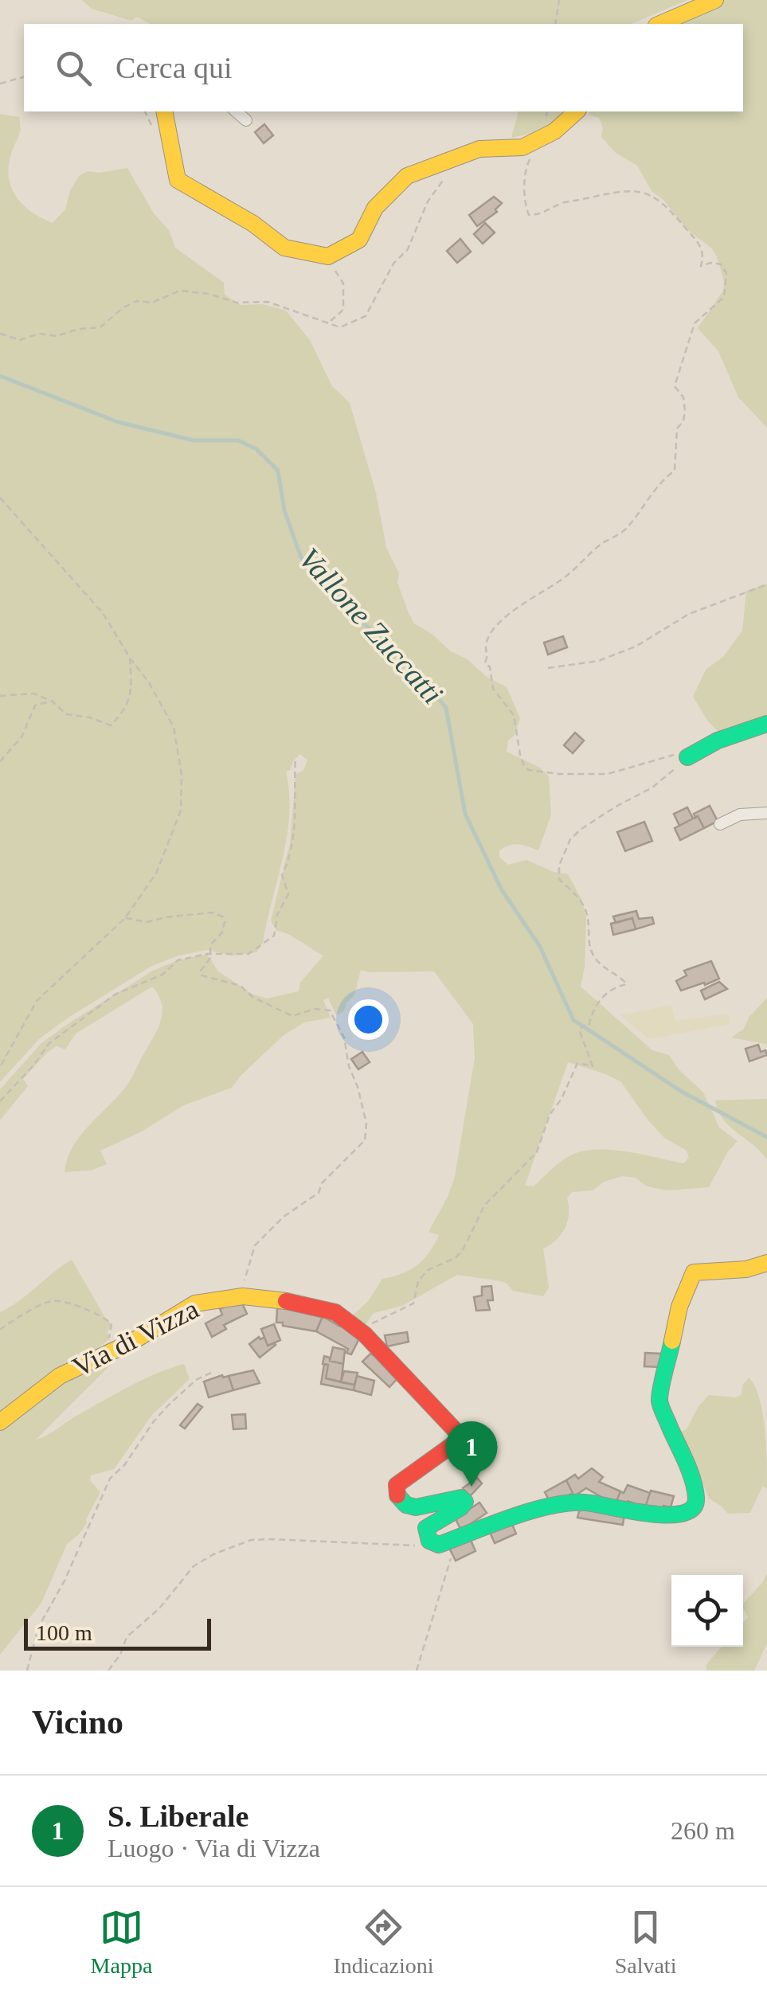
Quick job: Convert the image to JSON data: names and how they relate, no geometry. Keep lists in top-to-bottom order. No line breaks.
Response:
{"streets":{"street":["Via di Vizza"]},"water":["Vallone Zuccatti"],"scale_bar":"100 m","page":{"search":"Cerca qui","pins":"1","scale":"100 m","heading":"Vicino","list":[{"mark":"1","name":"S. Liberale","note":"Luogo · Via di Vizza","value":"260 m"}],"nav":["Mappa","Indicazioni","Salvati"]}}
